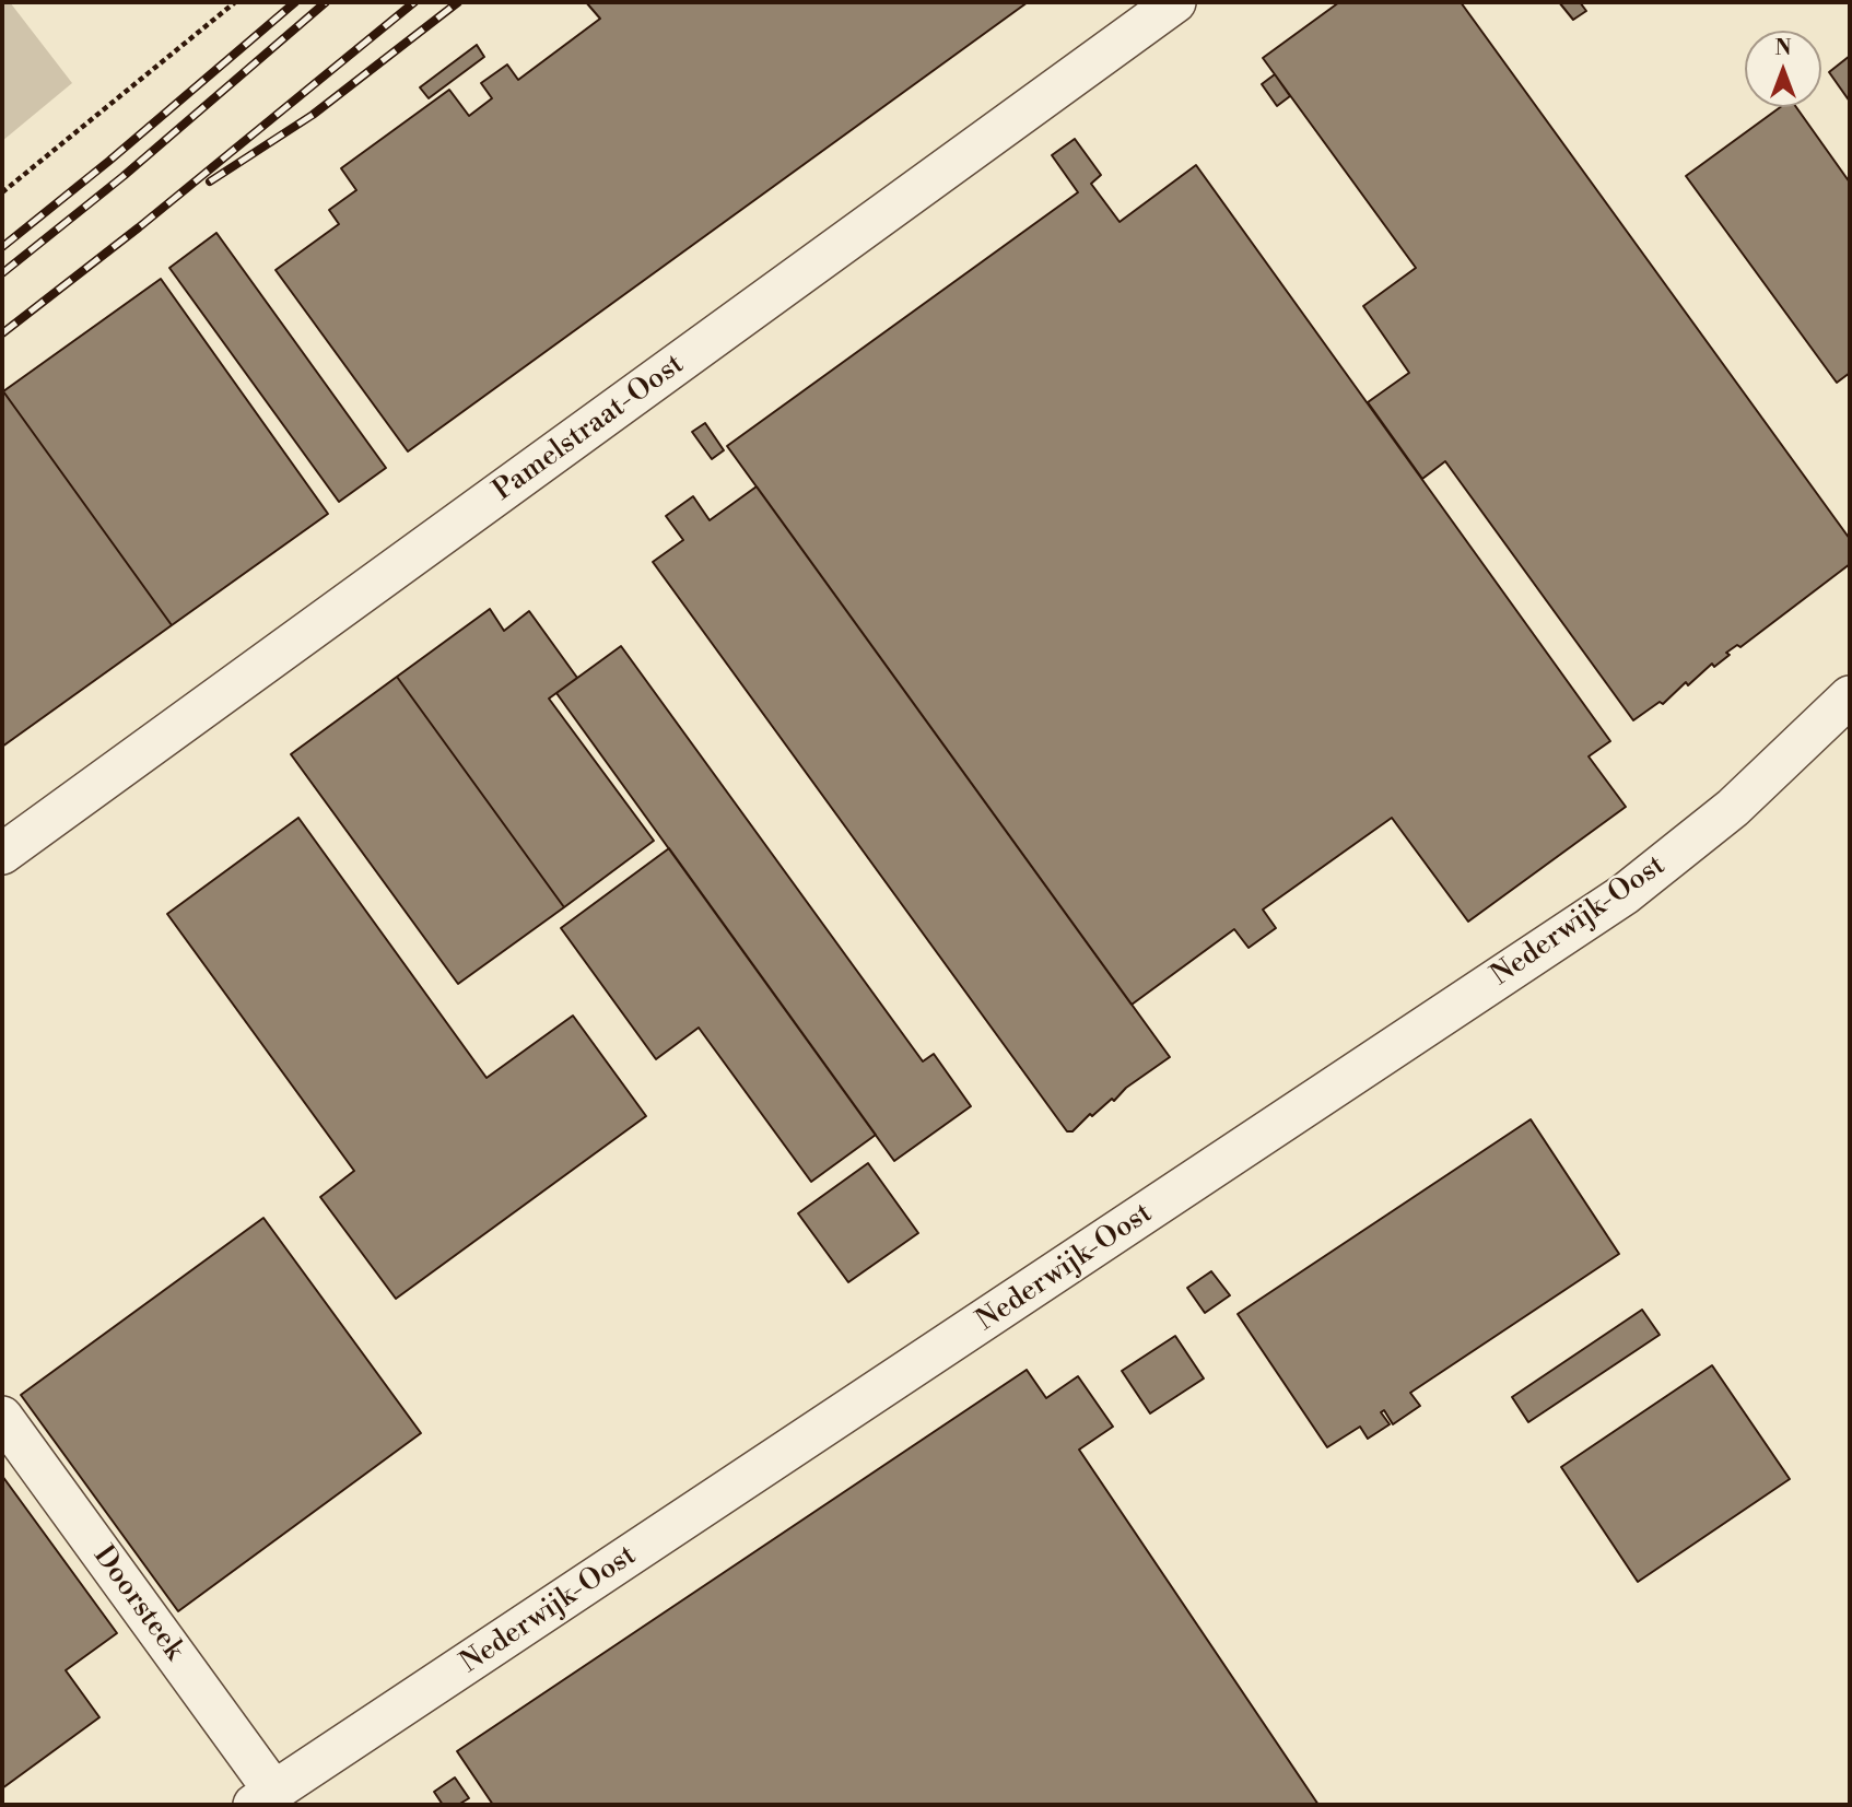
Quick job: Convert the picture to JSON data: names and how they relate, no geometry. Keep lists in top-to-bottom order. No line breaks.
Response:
{"streets":{"street":["Pamelstraat-Oost","Nederwijk-Oost","Doorsteek"]},"crossings":[["Nederwijk-Oost","Doorsteek"]],"north":"top"}
